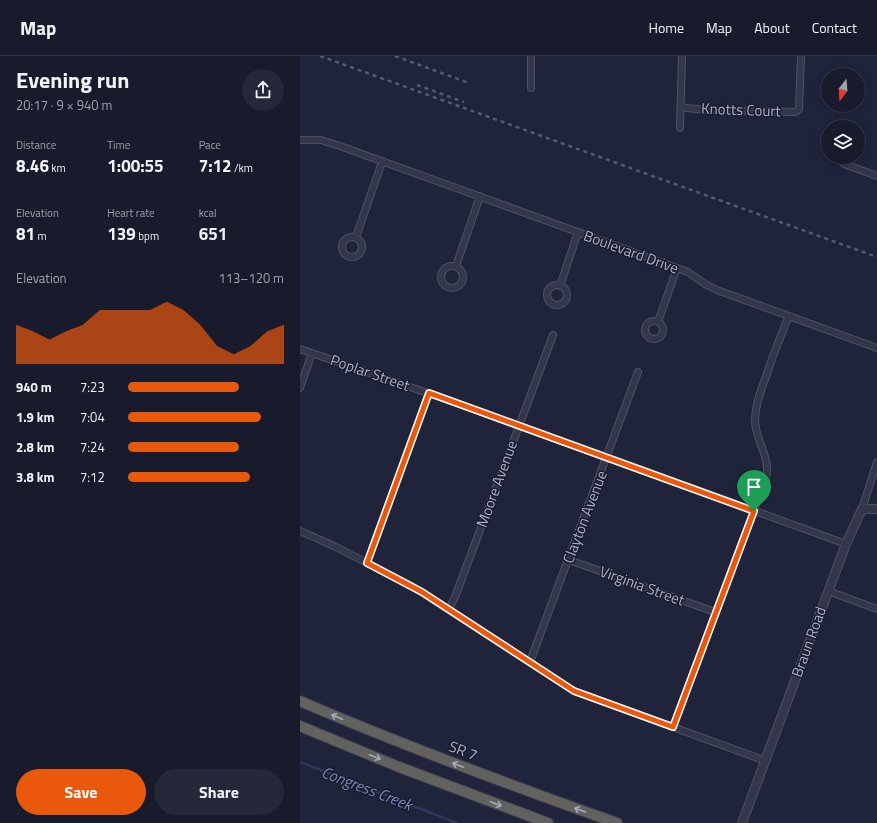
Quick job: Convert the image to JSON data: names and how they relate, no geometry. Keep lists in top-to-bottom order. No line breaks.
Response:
{"streets":{"highway":["SR 7"],"street":["Knotts Court","Boulevard Drive","Poplar Street","Moore Avenue","Clayton Avenue","Virginia Street","Braun Road"]},"crossings":[["Poplar Street","Moore Avenue"],["Poplar Street","Clayton Avenue"],["Poplar Street","Braun Road"],["Clayton Avenue","Virginia Street"]],"water":["Congress Creek"],"north":"bottom","page":{"header":"Map","nav":["Home","Map","About","Contact"],"heading":["Evening run","20:17 · 9 × 940 m"],"stats":[["Distance","8.46 km"],["Time","1:00:55"],["Pace","7:12 /km"],["Elevation","81 m"],["Heart rate","139 bpm"],["kcal","651"]],"chart":["Elevation","113–120 m"],"list":[{"name":"940 m","note":"7:23"},{"name":"1.9 km","note":"7:04"},{"name":"2.8 km","note":"7:24"},{"name":"3.8 km","note":"7:12"}],"buttons":["Save","Share"]}}
